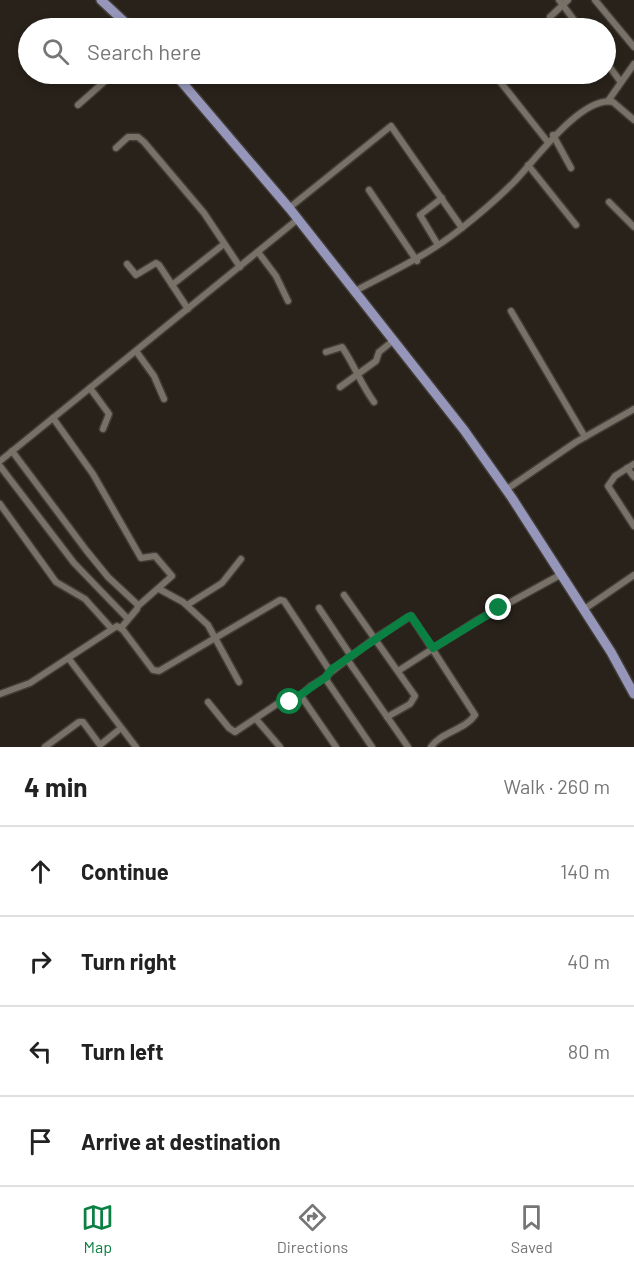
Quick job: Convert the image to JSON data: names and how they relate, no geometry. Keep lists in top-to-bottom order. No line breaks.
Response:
{"page":{"search":"Search here","heading":["4 min","Walk · 260 m"],"list":[["Continue","140 m"],["Turn right","40 m"],["Turn left","80 m"],"Arrive at destination"],"nav":["Map","Directions","Saved"]}}
